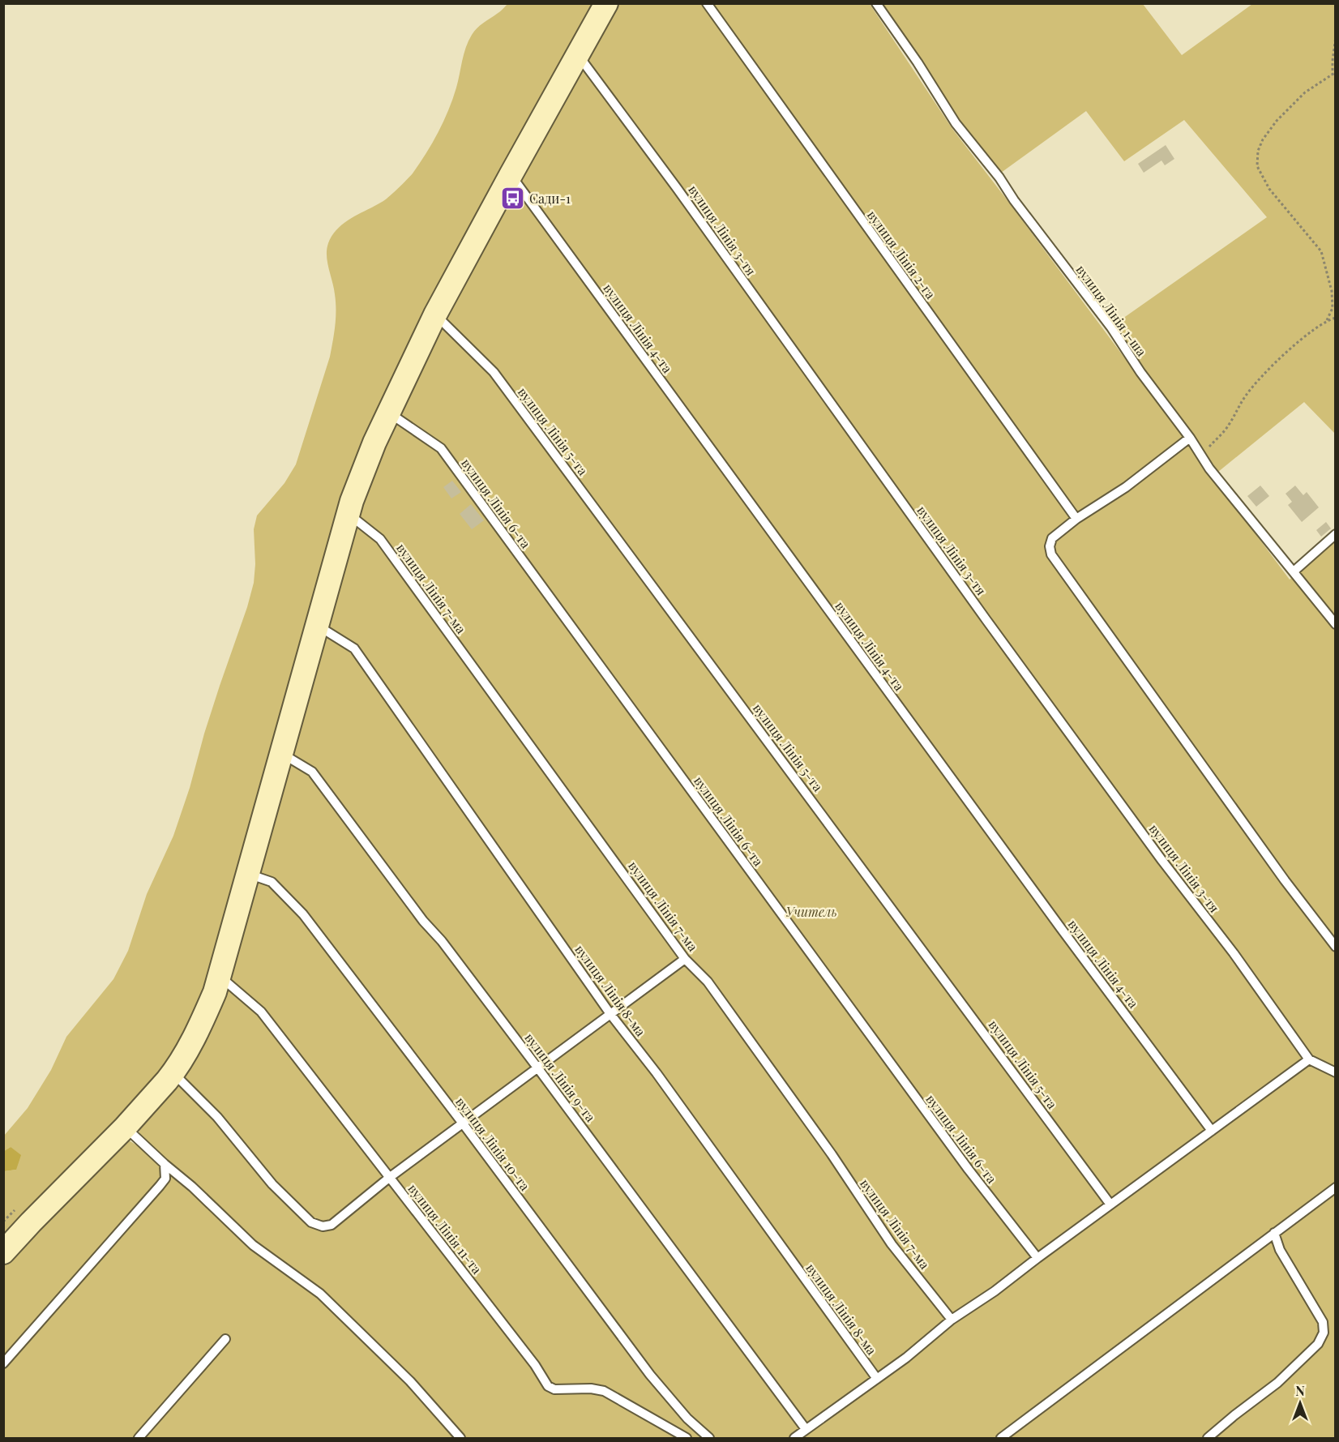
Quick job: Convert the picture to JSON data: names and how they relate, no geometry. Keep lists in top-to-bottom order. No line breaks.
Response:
{"streets":{"lane":["вулиця Лінія 3-тя","вулиця Лінія 2-га","вулиця Лінія 1-ша","вулиця Лінія 4-та","вулиця Лінія 5-та","вулиця Лінія 6-та","вулиця Лінія 7-ма","вулиця Лінія 8-ма","вулиця Лінія 9-та","вулиця Лінія 10-та","вулиця Лінія 11-та"]},"parks":["Учитель"],"places":{"bus stop":["Сади-1"]},"north":"top"}
